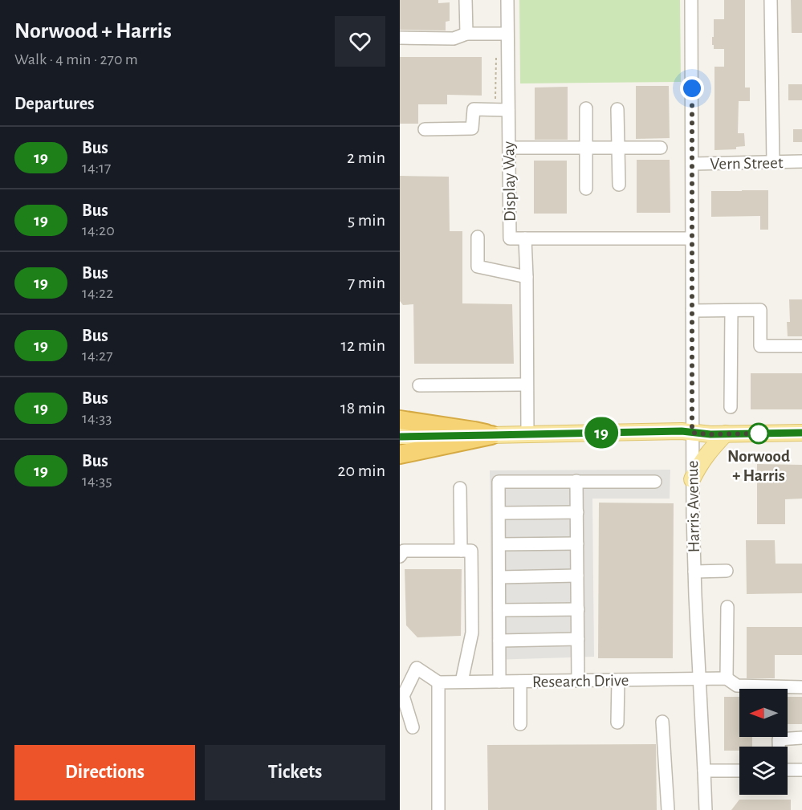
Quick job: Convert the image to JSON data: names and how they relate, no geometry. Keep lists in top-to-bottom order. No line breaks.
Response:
{"streets":{"street":["Vern Street","Display Way","Harris Avenue","Research Drive"]},"crossings":[["Vern Street","Harris Avenue"],["Display Way","Harris Avenue"],["Harris Avenue","Research Drive"]],"places":["Norwood + Harris"],"lines":["bus line 19"],"north":"left","page":{"heading":[["Norwood + Harris","Walk · 4 min · 270 m"],"Departures"],"on_map":"19","list":[{"mark":"19","name":"Bus","note":"14:17","value":"2 min"},{"mark":"19","name":"Bus","note":"14:20","value":"5 min"},{"mark":"19","name":"Bus","note":"14:22","value":"7 min"},{"mark":"19","name":"Bus","note":"14:27","value":"12 min"},{"mark":"19","name":"Bus","note":"14:33","value":"18 min"},{"mark":"19","name":"Bus","note":"14:35","value":"20 min"}],"buttons":["Directions","Tickets"]}}
